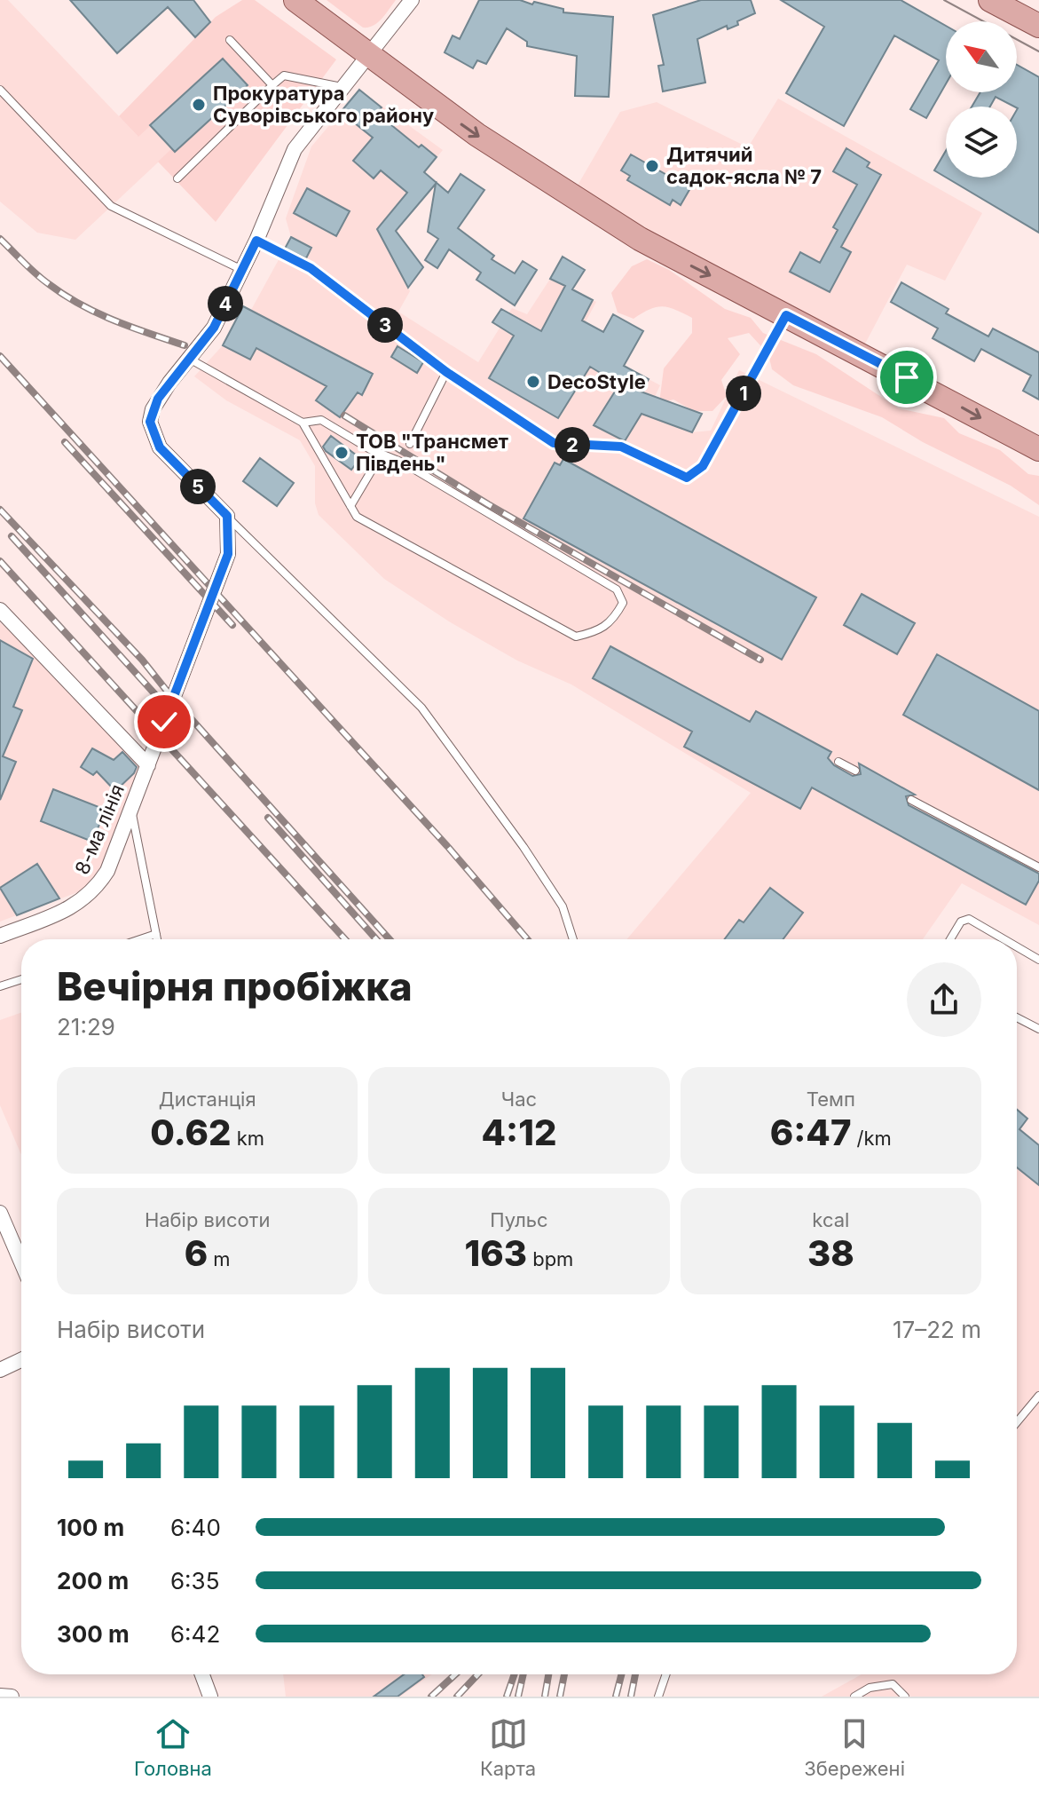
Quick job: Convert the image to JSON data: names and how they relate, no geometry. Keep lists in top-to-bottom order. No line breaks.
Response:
{"streets":{"street":["8-ма лінія"]},"places":["Прокуратура Суворівського району","Дитячий садок-ясла № 7","DecoStyle","ТОВ \"Трансмет Південь\""],"north":"top left","page":{"pins":["4","3","1","2","5"],"heading":["Вечірня пробіжка","21:29"],"stats":[["Дистанція","0.62 km"],["Час","4:12"],["Темп","6:47 /km"],["Набір висоти","6 m"],["Пульс","163 bpm"],["kcal","38"]],"chart":["Набір висоти","17–22 m"],"list":[{"name":"100 m","note":"6:40"},{"name":"200 m","note":"6:35"},{"name":"300 m","note":"6:42"}],"tabs":["Головна","Карта","Збережені"]}}
